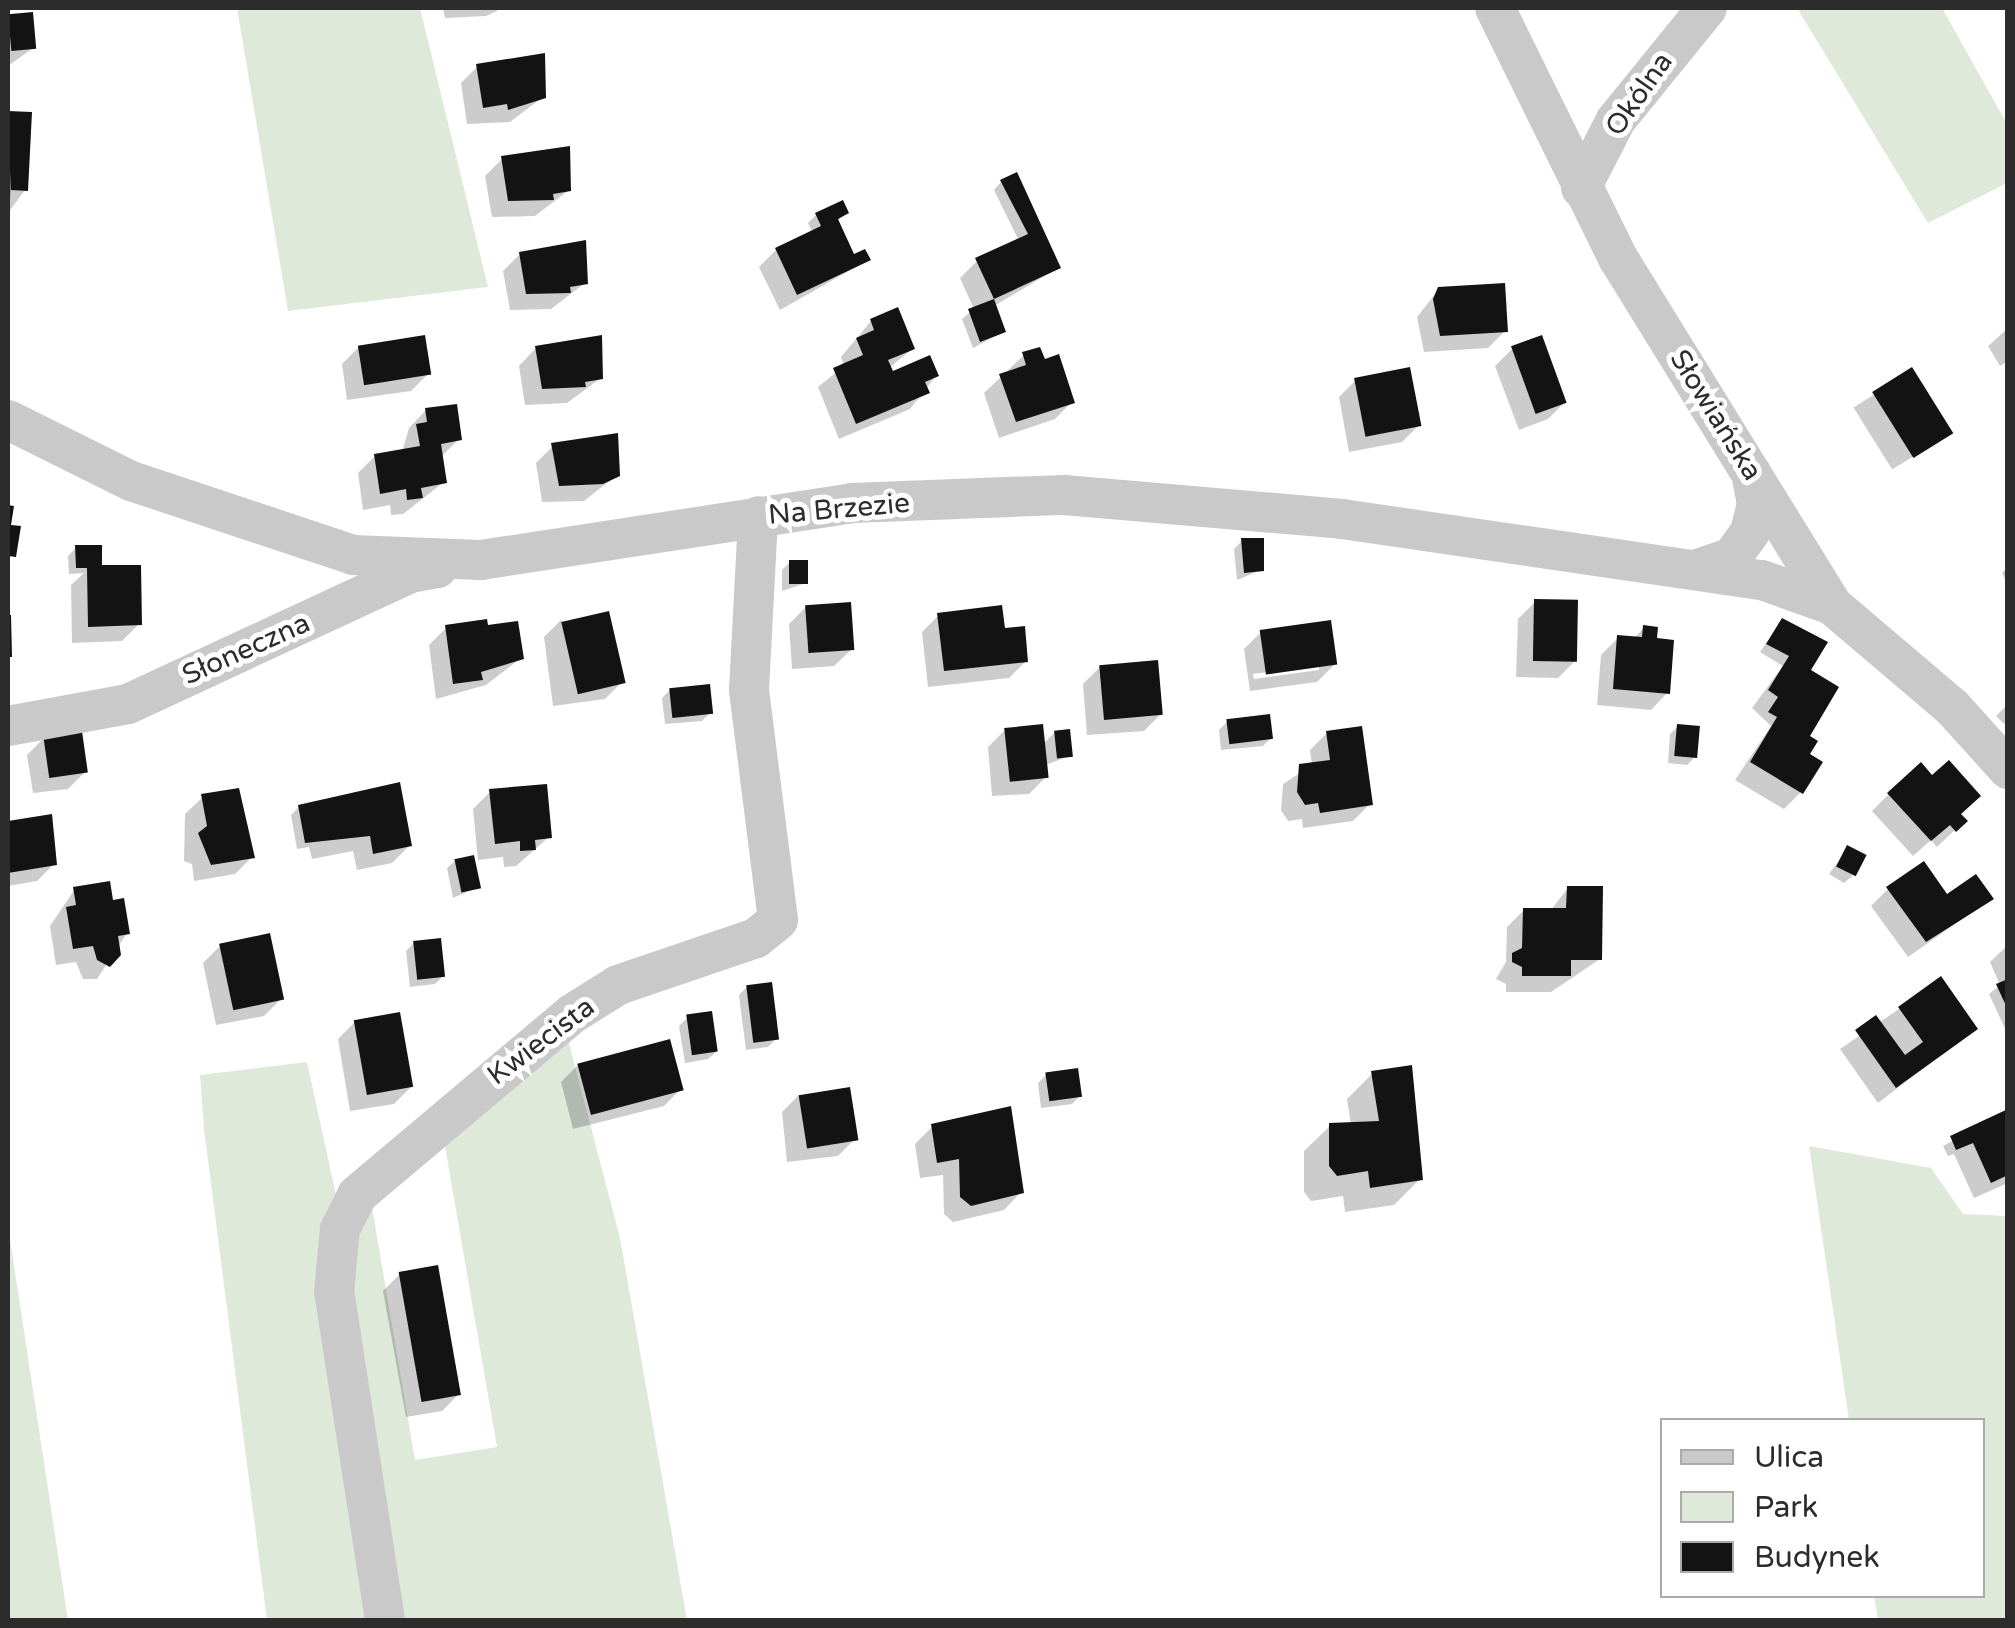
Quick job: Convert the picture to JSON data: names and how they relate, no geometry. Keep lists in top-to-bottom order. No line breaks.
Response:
{"streets":{"street":["Okólna","Słowiańska","Na Brzezie","Słoneczna","Kwiecista"]},"crossings":[["Okólna","Słowiańska"],["Słowiańska","Na Brzezie"],["Na Brzezie","Słoneczna"],["Na Brzezie","Kwiecista"]],"legend":["Ulica","Park","Budynek"]}
